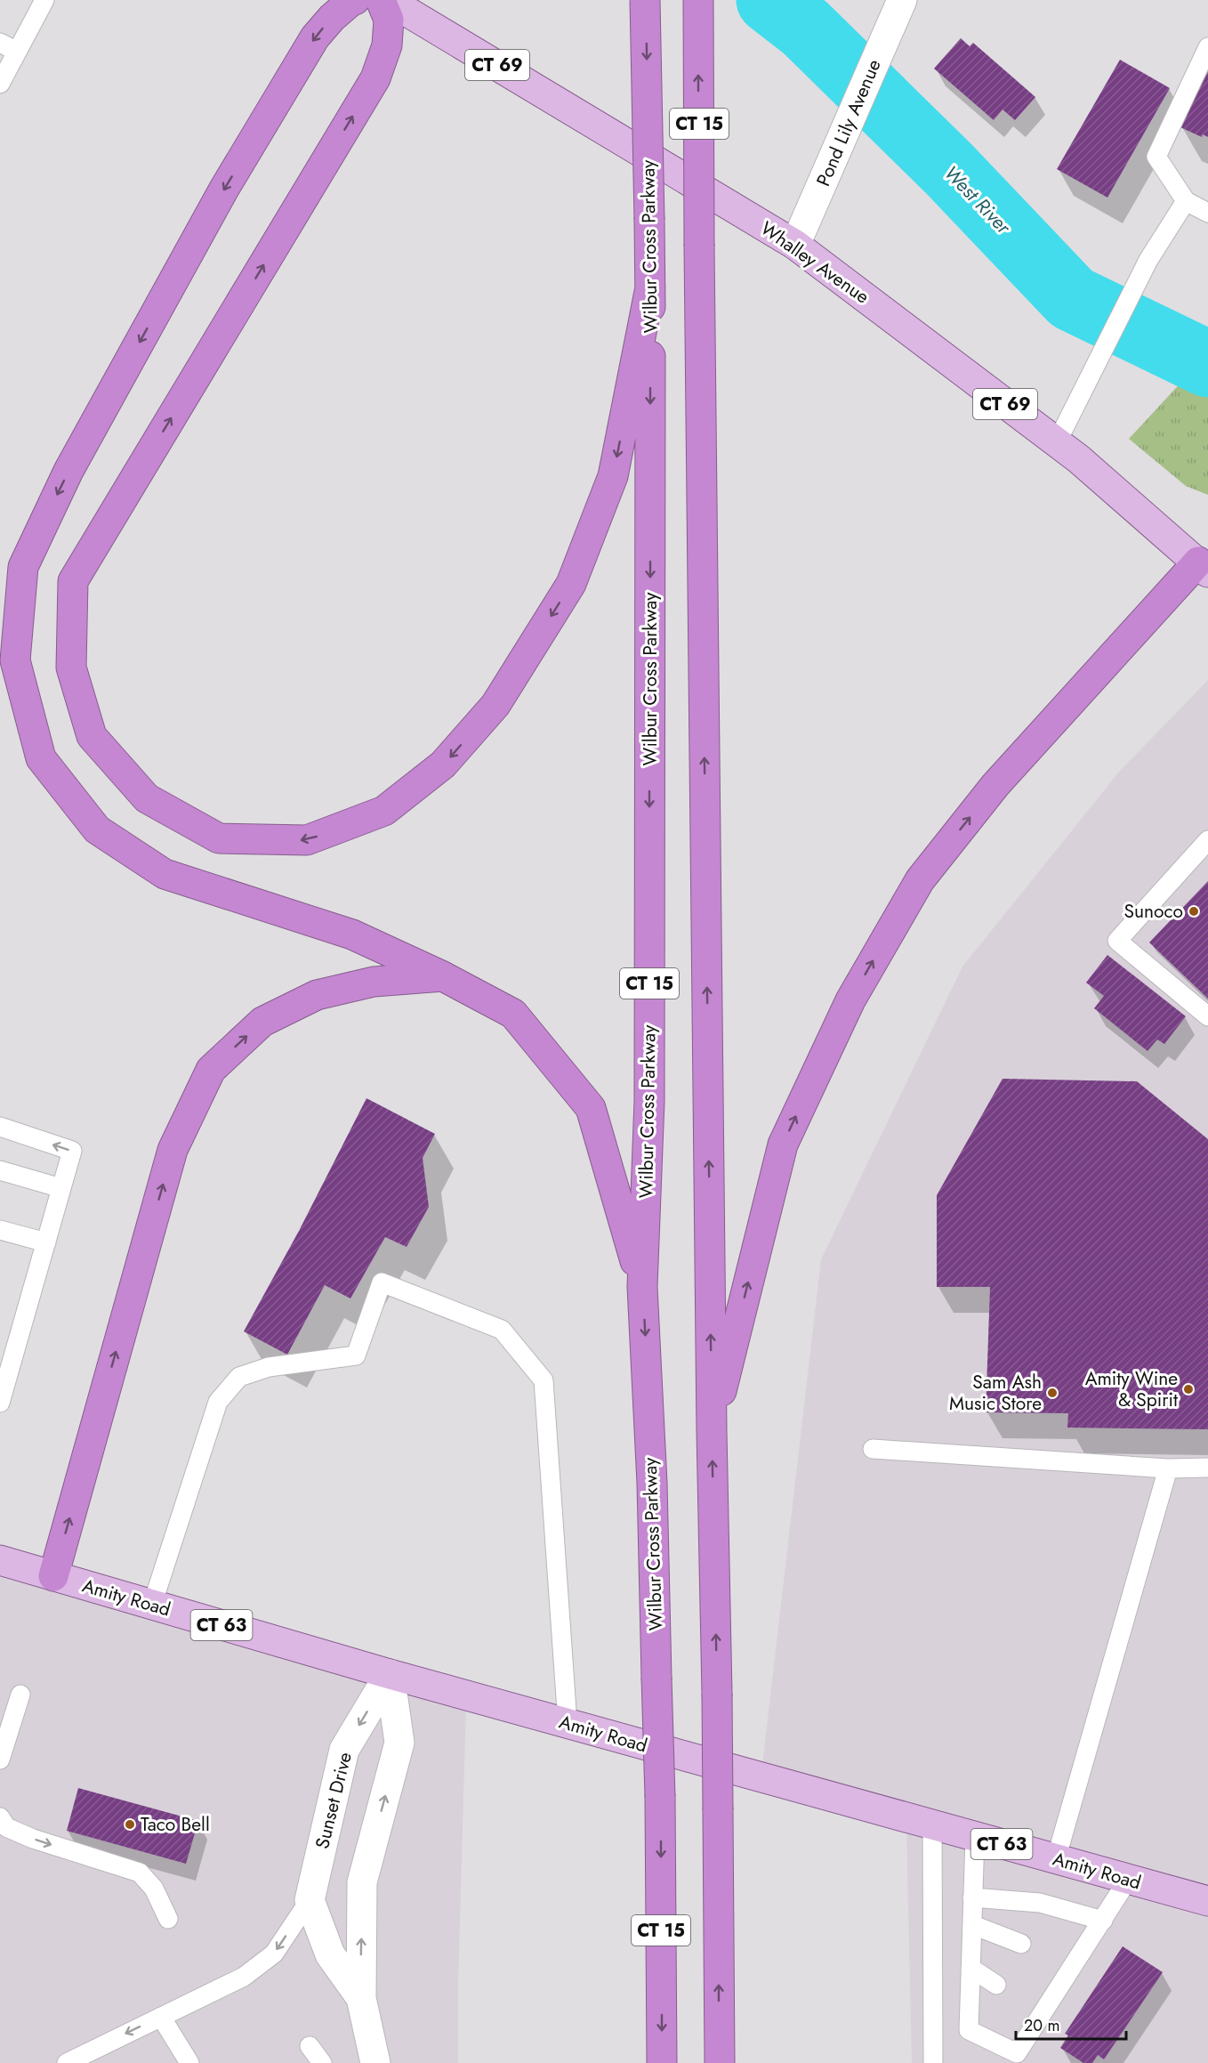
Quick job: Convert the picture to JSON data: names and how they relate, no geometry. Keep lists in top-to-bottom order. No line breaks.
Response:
{"streets":{"highway":["CT 15","Wilbur Cross Parkway"],"main road":["CT 69","Whalley Avenue","Amity Road","CT 63"],"street":["Pond Lily Avenue","Sunset Drive"]},"crossings":[["Pond Lily Avenue","Whalley Avenue"],["Amity Road","Sunset Drive"]],"water":["West River"],"places":["Sunoco","Amity Wine & Spirit","Sam Ash Music Store","Taco Bell"],"scale_bar":"20 m"}
